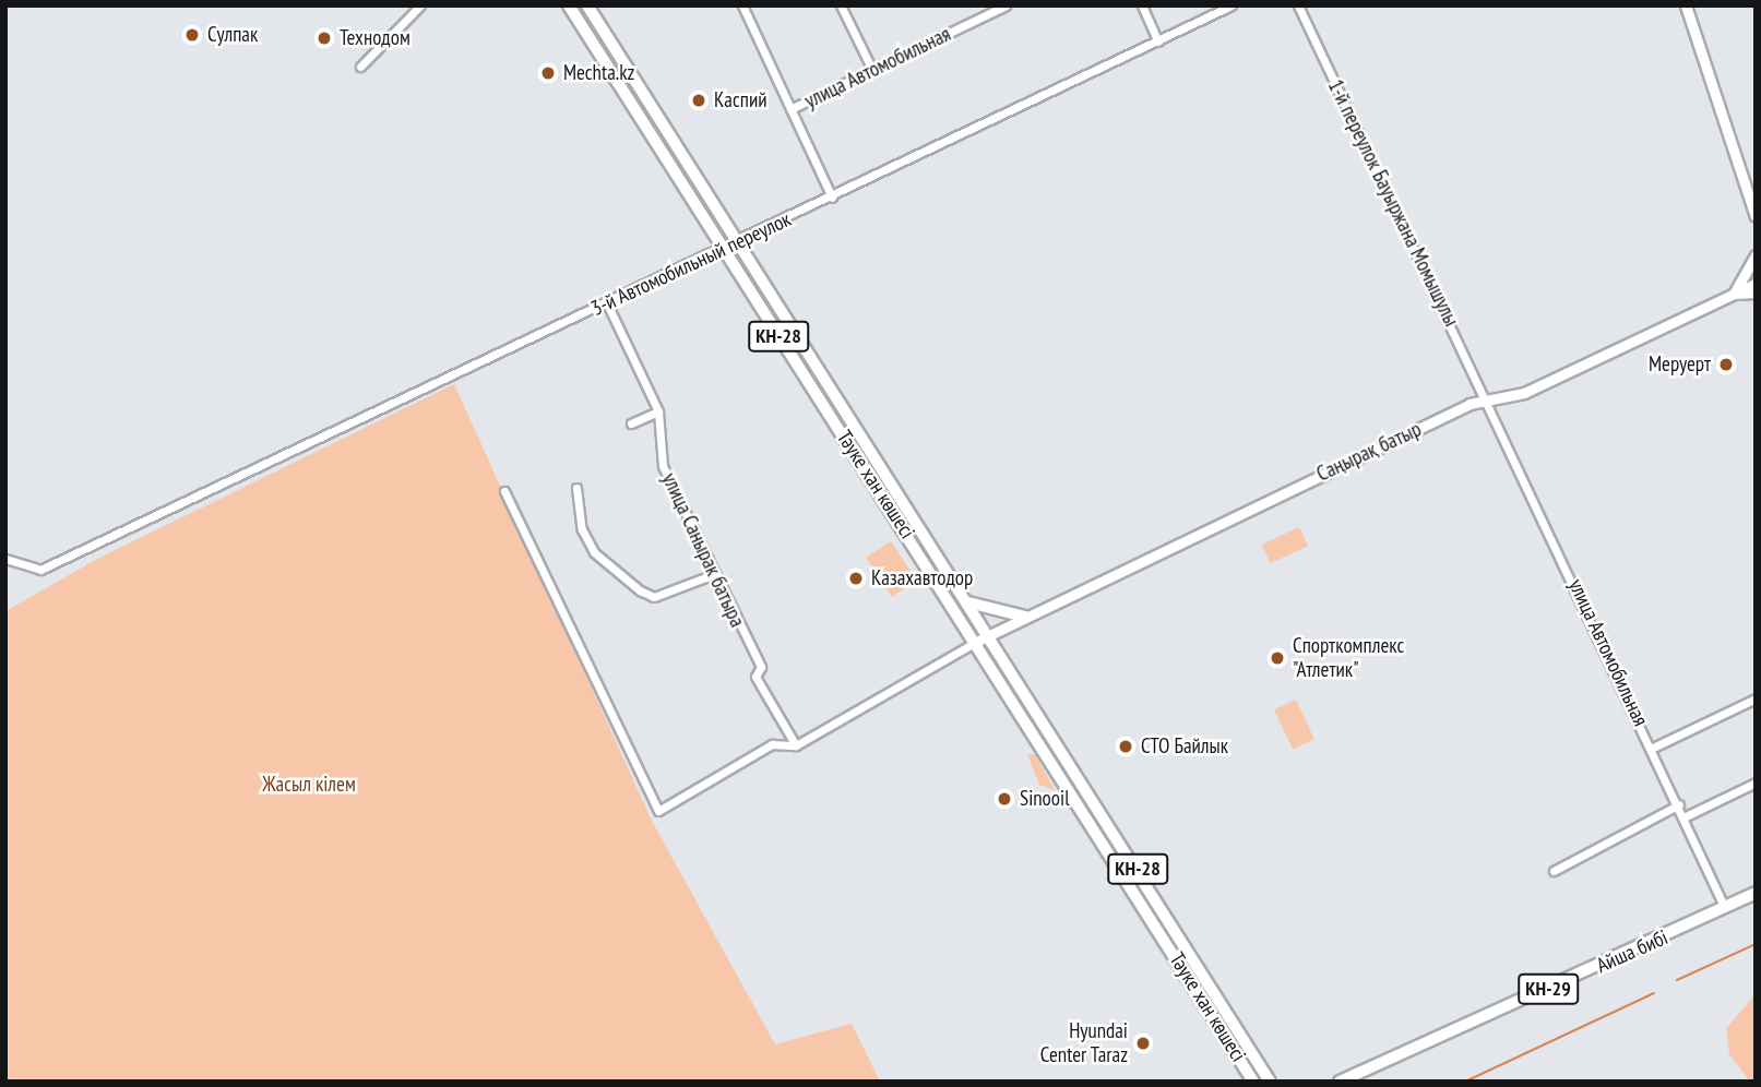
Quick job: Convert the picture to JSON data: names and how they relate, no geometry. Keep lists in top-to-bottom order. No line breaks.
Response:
{"streets":{"main road":["КН-28","Тәуке хан көшесі","Айша бибі","КН-29"],"street":["улица Автомобильная","1-й переулок Бауыржана Момышулы","3-й Автомобильный переулок","Саңырақ батыр","улица Санырак батыра"]},"crossings":[["улица Автомобильная","1-й переулок Бауыржана Момышулы"],["улица Автомобильная","Саңырақ батыр"],["улица Автомобильная","Айша бибі"],["1-й переулок Бауыржана Момышулы","Саңырақ батыр"],["3-й Автомобильный переулок","Тәуке хан көшесі"],["3-й Автомобильный переулок","улица Санырак батыра"],["Саңырақ батыр","Тәуке хан көшесі"]],"parks":["Жасыл кілем"],"places":["Сулпак","Технодом","Mechta.kz","Каспий","Меруерт","Казахавтодор","Спорткомплекс \"Атлетик\"","СТО Байлык","Sinooil","Hyundai Center Taraz"]}
